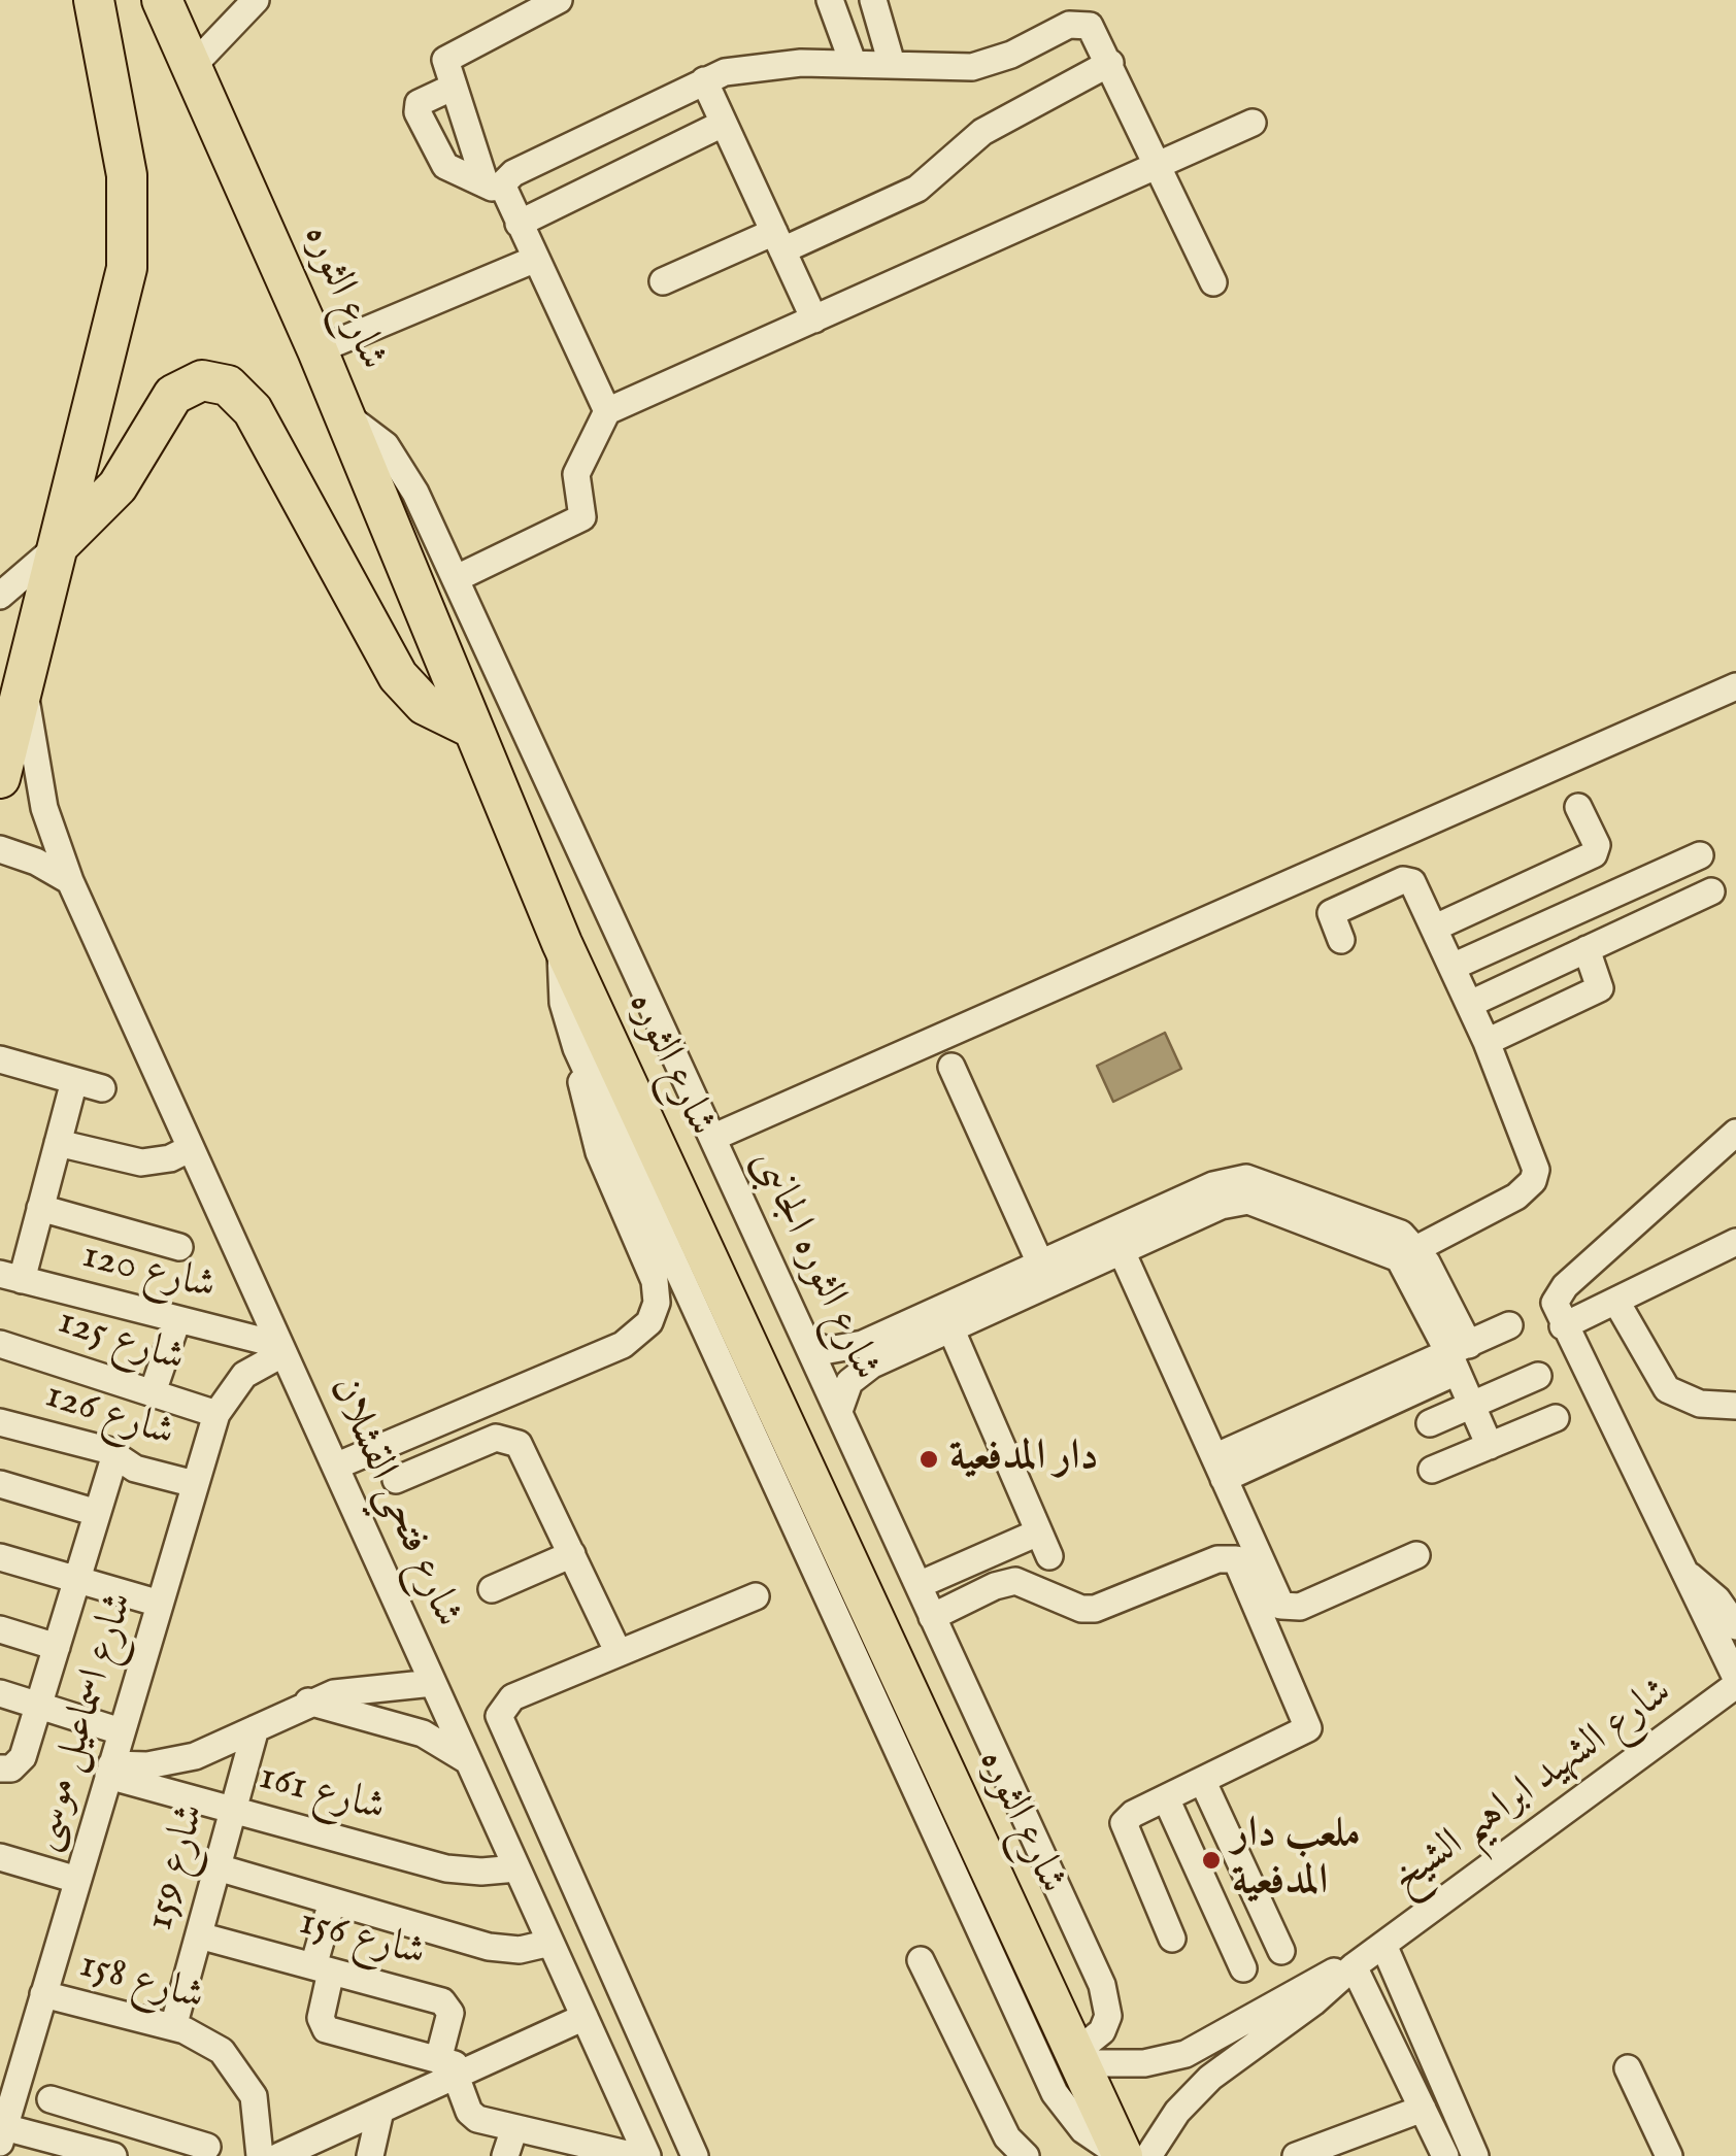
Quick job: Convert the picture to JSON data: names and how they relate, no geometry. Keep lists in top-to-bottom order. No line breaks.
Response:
{"streets":{"highway":["شارع الثوره"],"street":["شارع الثوره الجانبى","شارع 120","شارع 125","شارع 126","شارع فتحي القشلان","شارع اسماعيل موسى","شارع الشهيد ابراهيم الشيخ","شارع 161","شارع 159","شارع 156","شارع 158"]},"crossings":[["شارع الثوره","شارع الثوره الجانبى"],["شارع 120","شارع فتحي القشلان"],["شارع 120","شارع اسماعيل موسى"],["شارع 125","شارع اسماعيل موسى"],["شارع 126","شارع اسماعيل موسى"],["شارع فتحي القشلان","شارع اسماعيل موسى"],["شارع فتحي القشلان","شارع 161"],["شارع اسماعيل موسى","شارع 161"],["شارع اسماعيل موسى","شارع 158"],["شارع 161","شارع 159"],["شارع 159","شارع 156"],["شارع 159","شارع 158"]],"places":["دار المدفعية","ملعب دار المدفعية"]}
